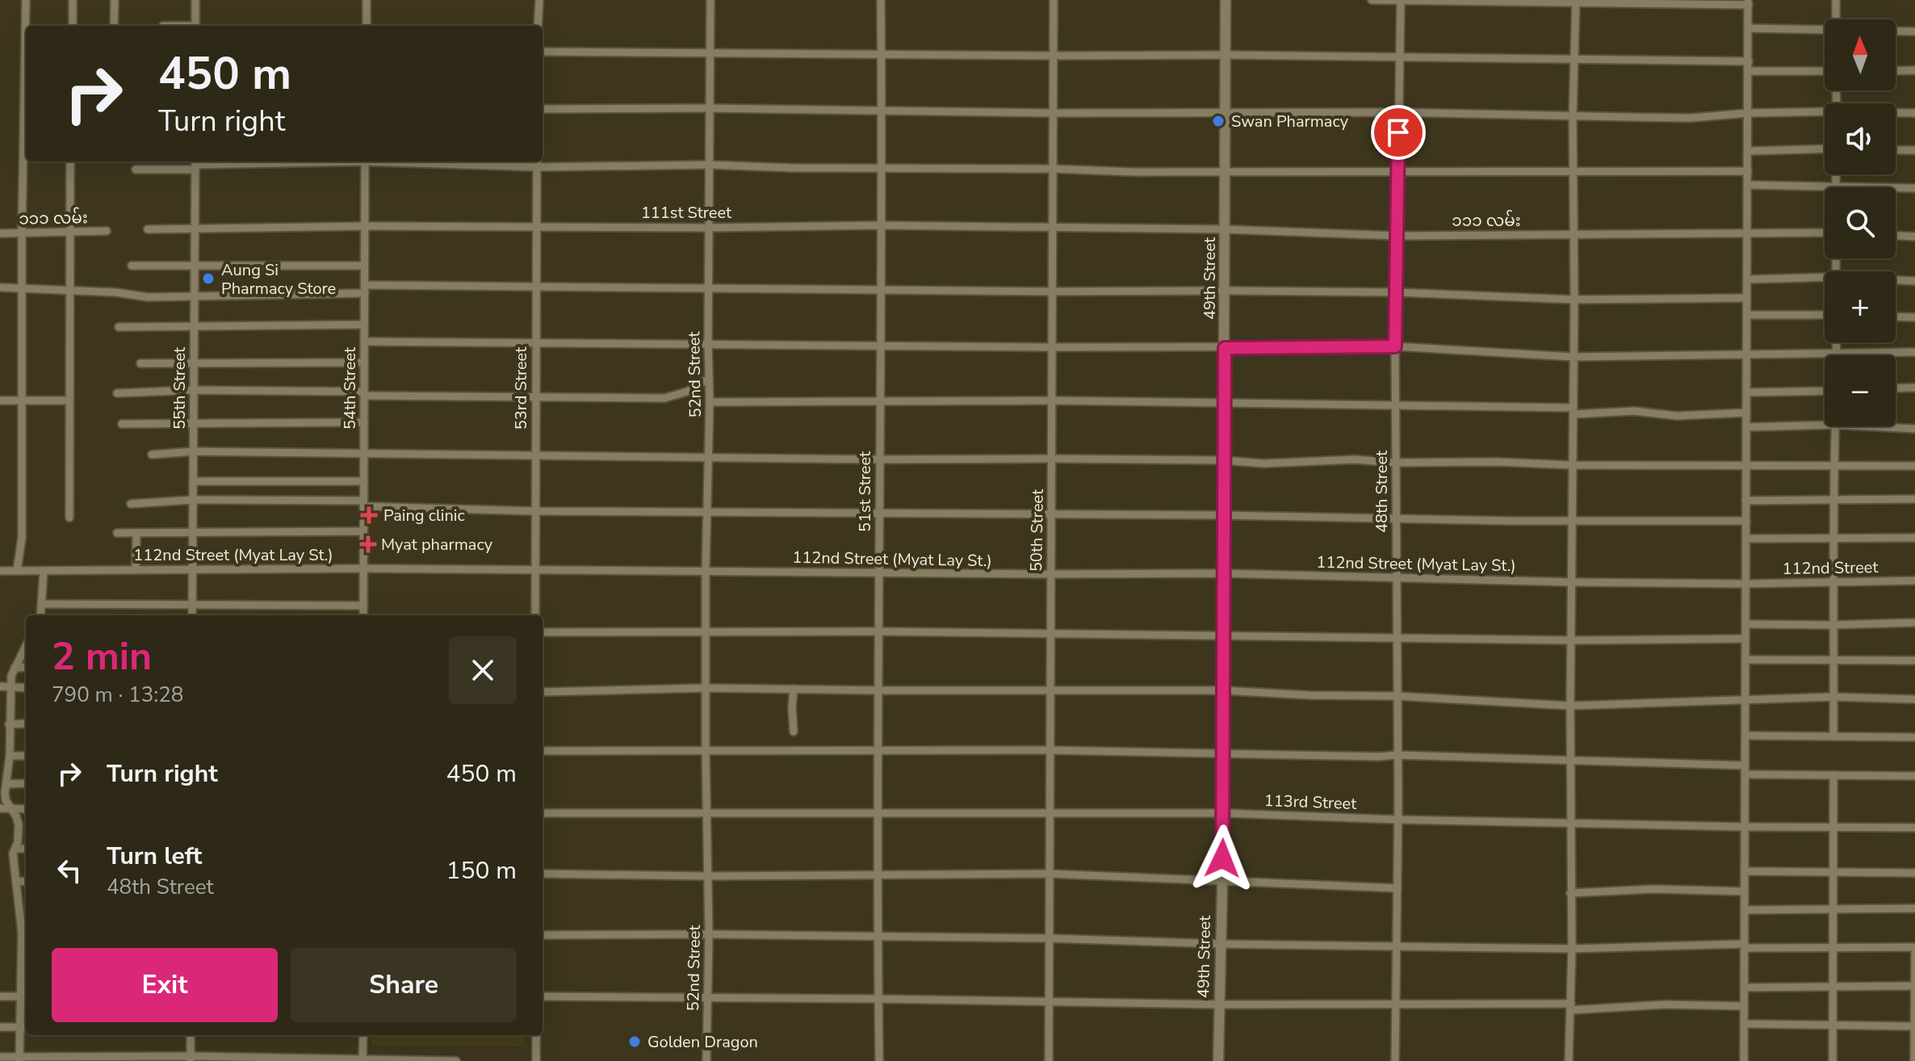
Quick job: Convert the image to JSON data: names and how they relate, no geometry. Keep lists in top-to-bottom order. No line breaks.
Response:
{"streets":{"main road":["49th Street"],"street":["111st Street","၁၁၁ လမ်း","52nd Street","55th Street","54th Street","53rd Street","51st Street","48th Street","50th Street","112nd Street (Myat Lay St.)","112nd Street","113rd Street"]},"crossings":[["111st Street","၁၁၁ လမ်း"],["111st Street","49th Street"],["111st Street","52nd Street"],["111st Street","55th Street"],["111st Street","54th Street"],["111st Street","53rd Street"],["111st Street","51st Street"],["111st Street","50th Street"],["၁၁၁ လမ်း","49th Street"],["၁၁၁ လမ်း","48th Street"],["49th Street","112nd Street (Myat Lay St.)"],["49th Street","113rd Street"],["52nd Street","112nd Street (Myat Lay St.)"],["52nd Street","113rd Street"],["55th Street","112nd Street (Myat Lay St.)"],["54th Street","112nd Street (Myat Lay St.)"],["53rd Street","112nd Street (Myat Lay St.)"],["51st Street","112nd Street (Myat Lay St.)"],["51st Street","113rd Street"],["48th Street","112nd Street (Myat Lay St.)"],["48th Street","113rd Street"],["50th Street","112nd Street (Myat Lay St.)"],["50th Street","113rd Street"],["112nd Street (Myat Lay St.)","112nd Street"]],"places":{"other":["Swan Pharmacy","Aung Si Pharmacy Store","Golden Dragon"],"health":["Paing clinic","Myat pharmacy"]},"north":"top","page":{"map_buttons":["+","−"],"turn":["450 m","Turn right"],"heading":["2 min","790 m · 13:28"],"list":[{"name":"Turn right","value":"450 m"},{"name":"Turn left","note":"48th Street","value":"150 m"}],"buttons":["Exit","Share"]}}
